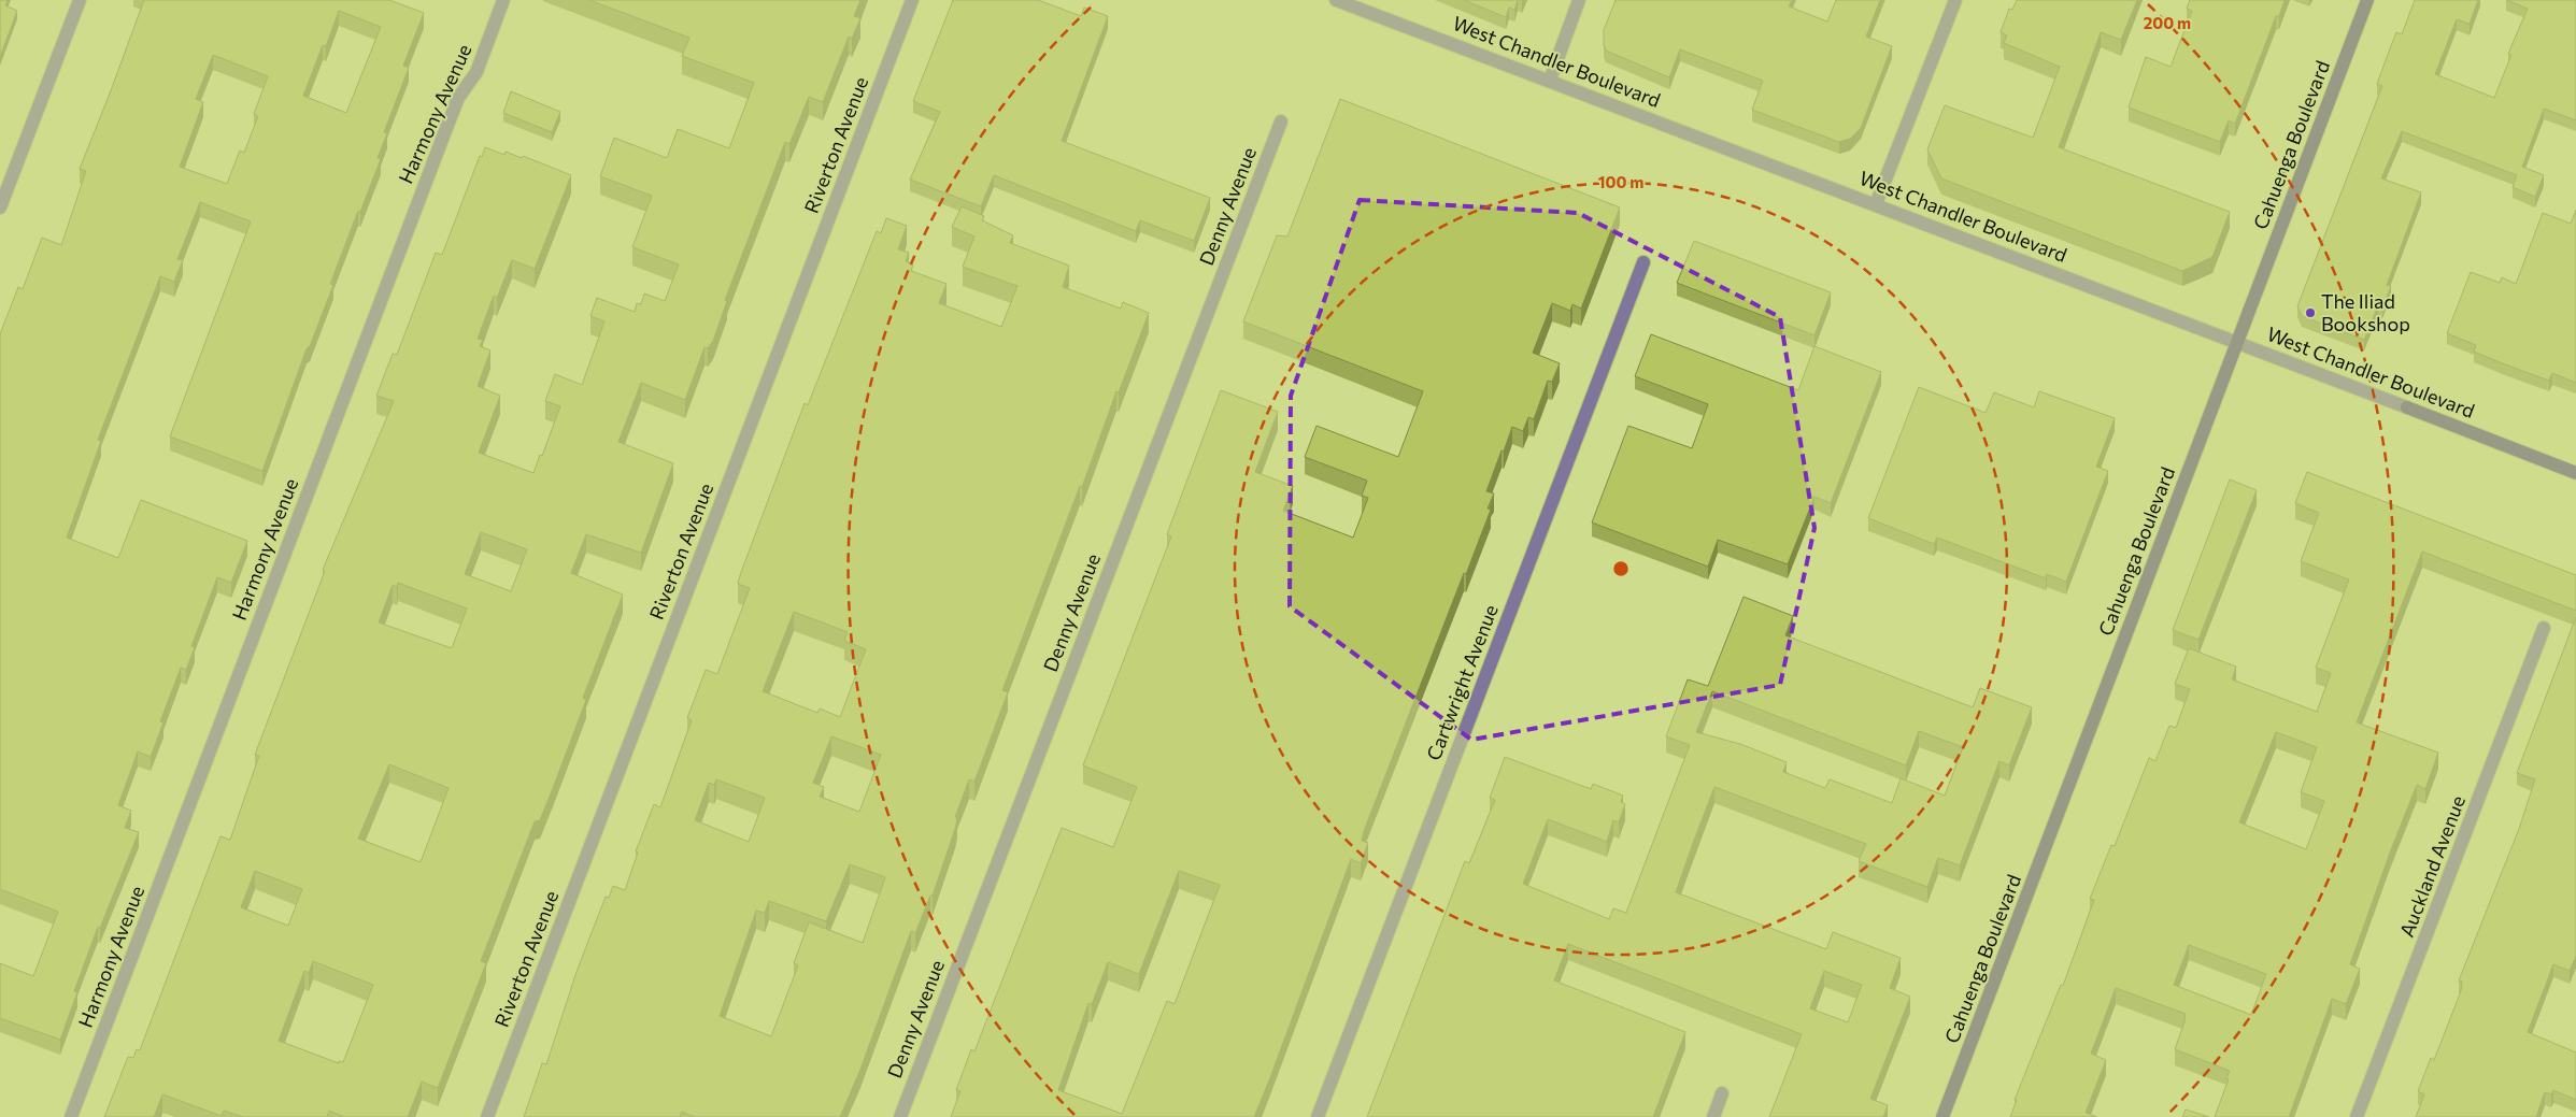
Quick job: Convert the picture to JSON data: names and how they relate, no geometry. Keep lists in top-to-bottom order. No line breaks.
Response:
{"streets":{"main road":["West Chandler Boulevard","Cahuenga Boulevard"],"street":["Harmony Avenue","Riverton Avenue","Denny Avenue","Cartwright Avenue","Auckland Avenue"]},"crossings":[["West Chandler Boulevard","Cahuenga Boulevard"]],"places":["The Iliad Bookshop"],"rings":["200 m","100 m"]}
